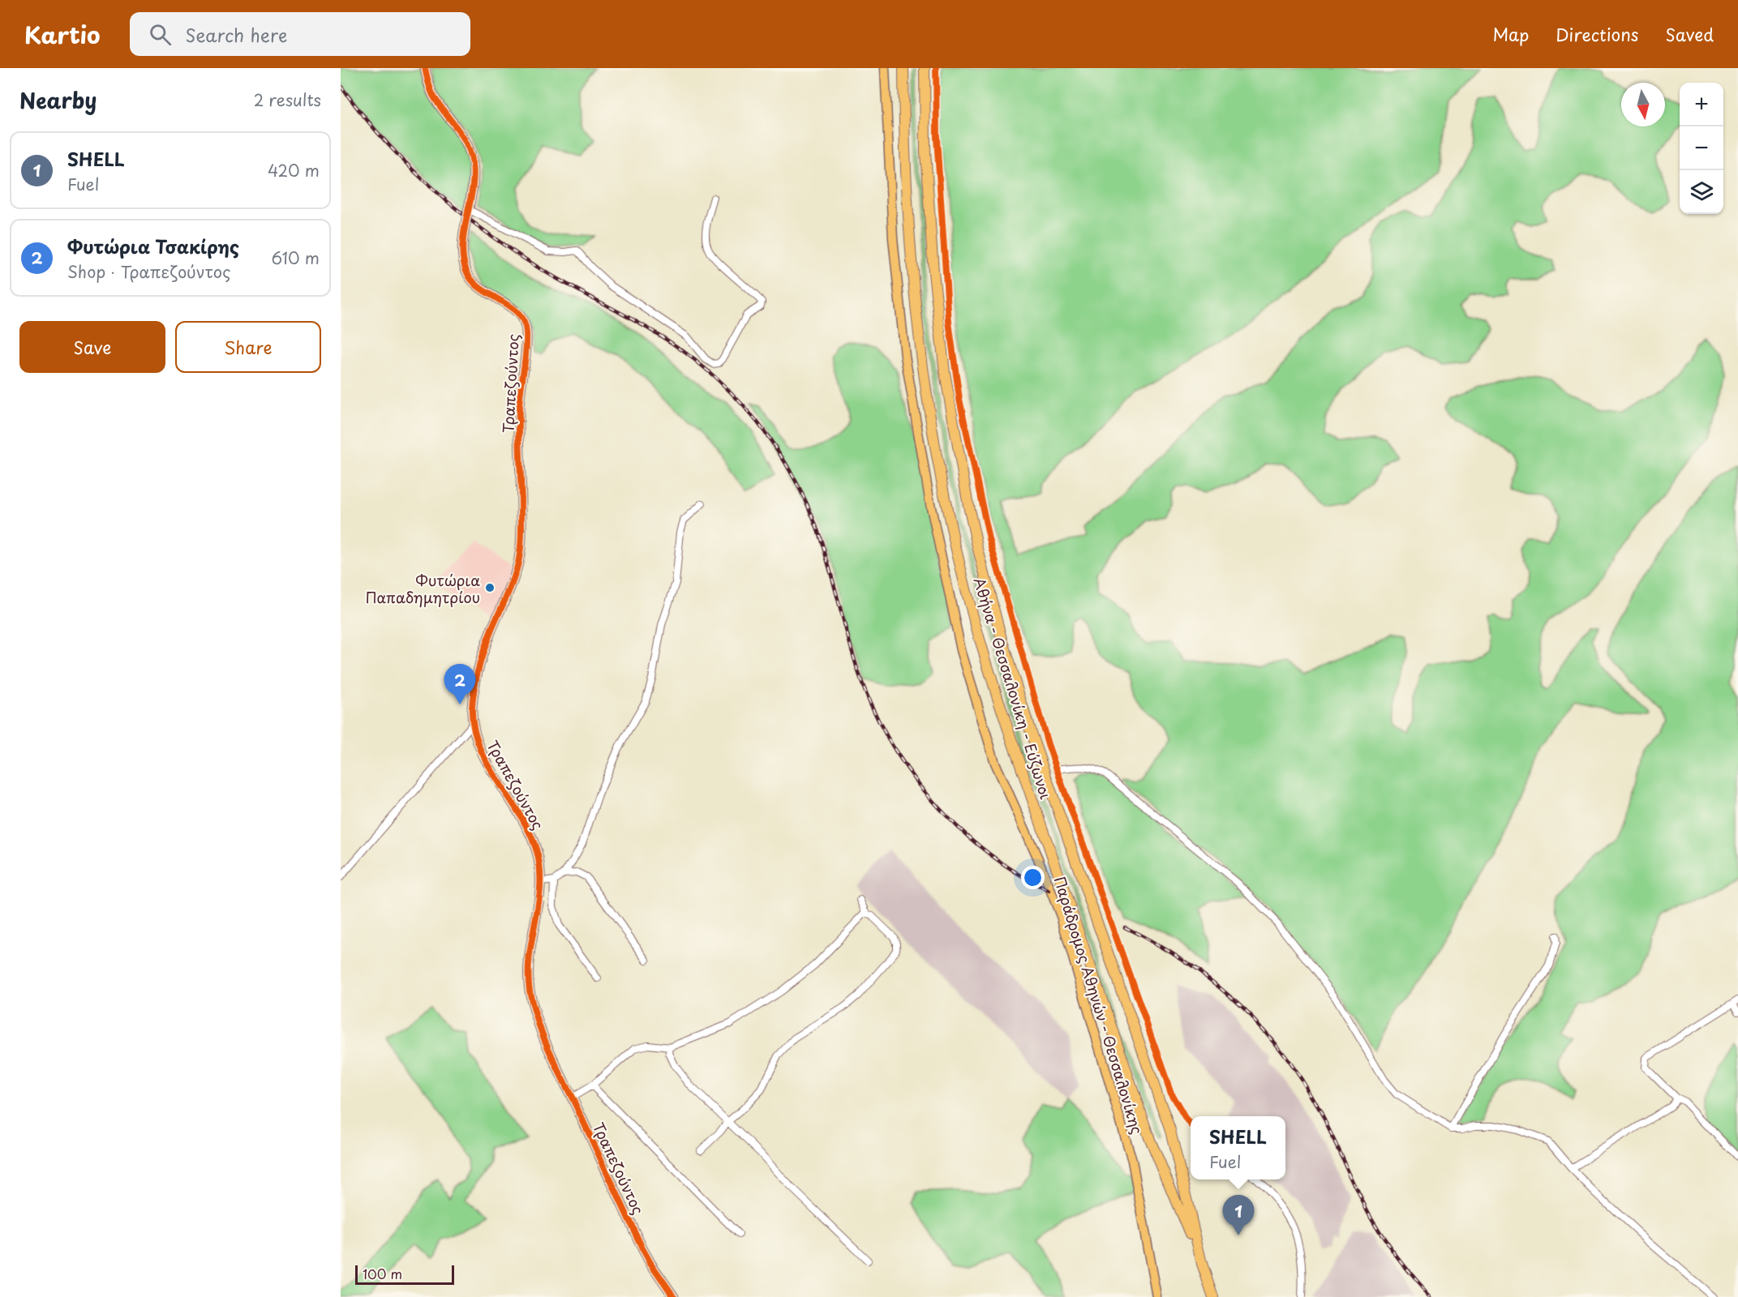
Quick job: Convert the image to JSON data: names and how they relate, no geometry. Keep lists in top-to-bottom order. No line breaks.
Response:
{"streets":{"highway":["Αθήνα - Θεσσαλονίκη - Εύζωνοι"],"main road":["Τραπεζούντος","Παράδρομος Αθηνών - Θεσσαλονίκης"]},"places":["Φυτώρια Παπαδημητρίου"],"scale_bar":"100 m","north":"bottom","page":{"header":"Kartio","search":"Search here","nav":["Map","Directions","Saved"],"heading":["Nearby","2 results"],"map_buttons":["+","−"],"list":[{"mark":"1","name":"SHELL","note":"Fuel","value":"420 m"},{"mark":"2","name":"Φυτώρια Τσακίρης","note":"Shop · Τραπεζούντος","value":"610 m"}],"buttons":["Save","Share"],"pins":["2","1"],"popup":["SHELL","Fuel"],"scale":"100 m"}}
